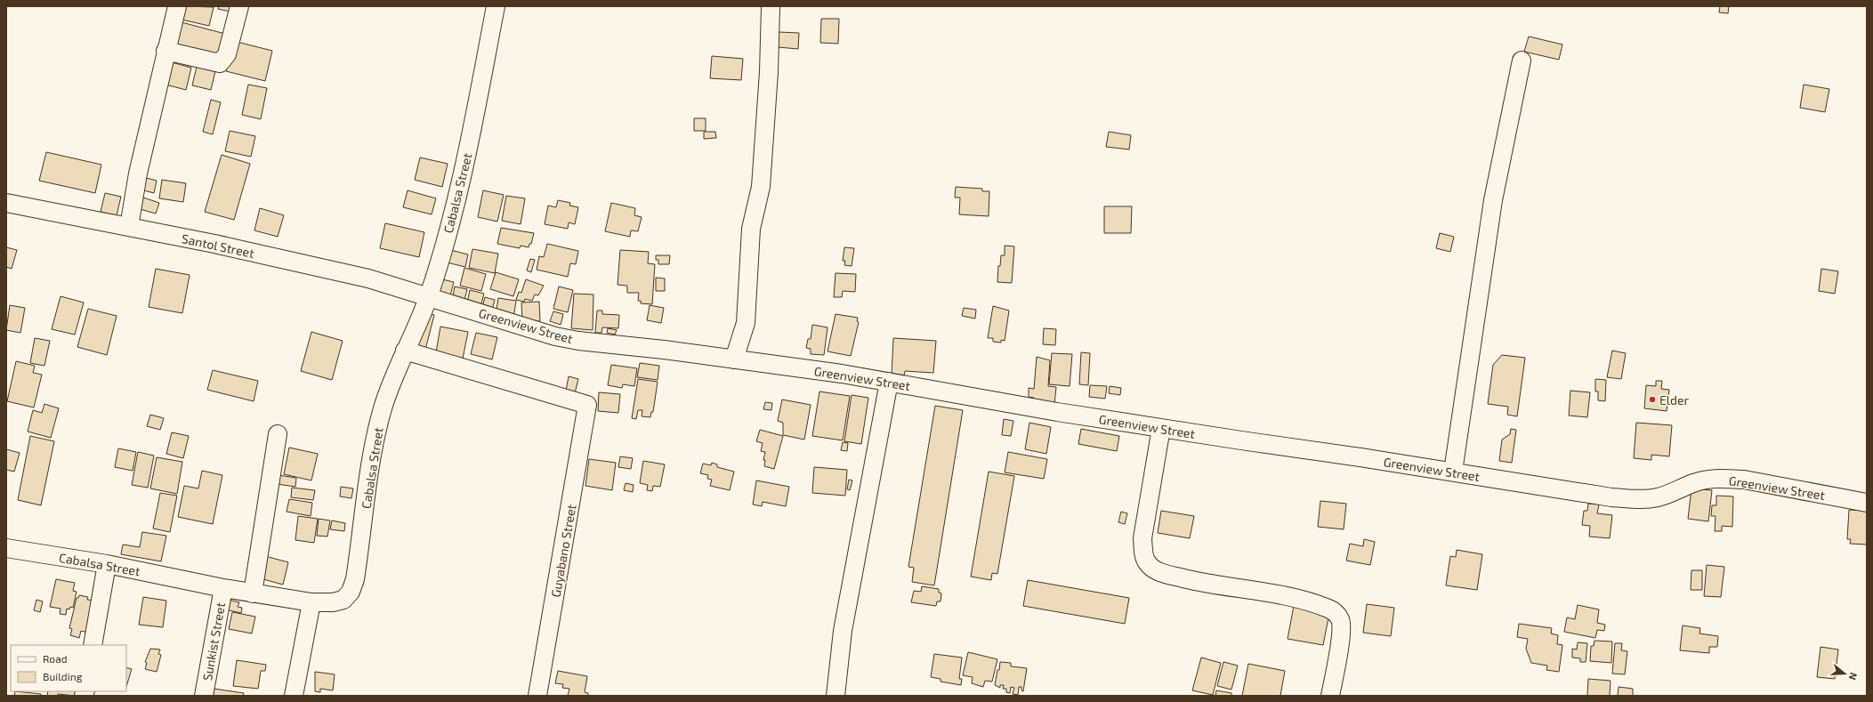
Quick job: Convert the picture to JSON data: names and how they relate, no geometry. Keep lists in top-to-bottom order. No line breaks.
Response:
{"streets":{"street":["Cabalsa Street","Santol Street","Greenview Street","Guyabano Street","Sunkist Street"]},"crossings":[["Cabalsa Street","Santol Street"],["Cabalsa Street","Greenview Street"],["Cabalsa Street","Guyabano Street"],["Cabalsa Street","Sunkist Street"],["Santol Street","Greenview Street"]],"places":["Elder"],"legend":["Road","Building"],"north":"right"}
